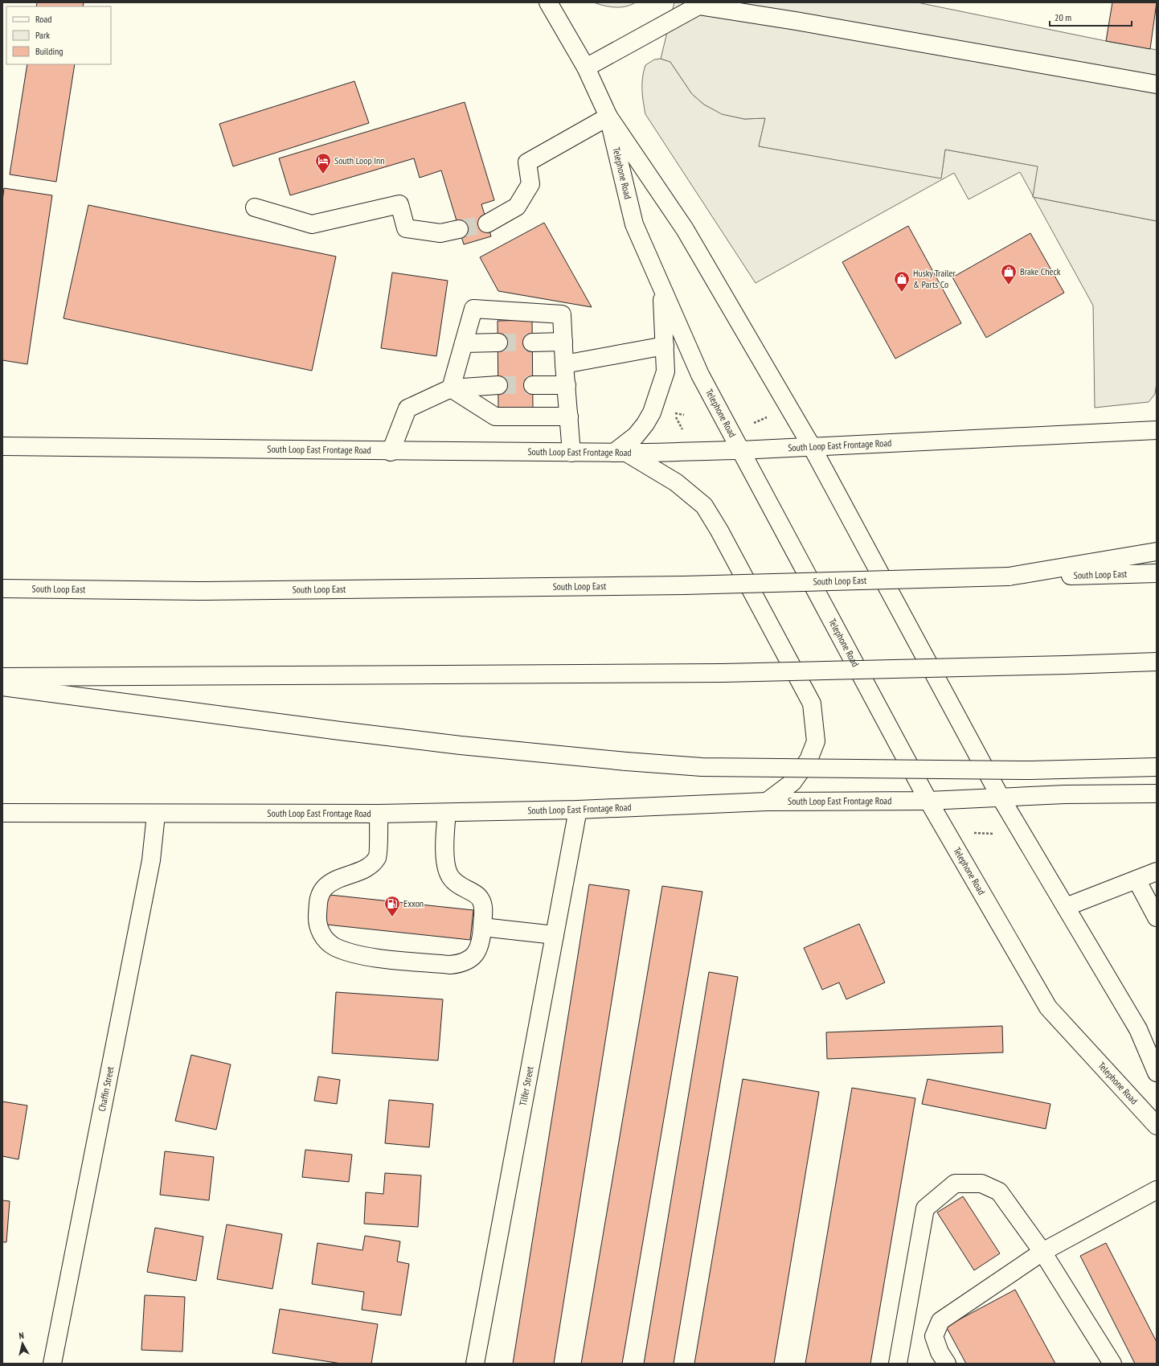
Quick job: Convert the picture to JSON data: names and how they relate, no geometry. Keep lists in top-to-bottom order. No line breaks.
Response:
{"streets":{"main road":["Telephone Road","South Loop East Frontage Road","South Loop East","Tilfer Street","Chaffin Street"]},"crossings":[["Telephone Road","South Loop East Frontage Road"],["South Loop East Frontage Road","Tilfer Street"],["South Loop East Frontage Road","Chaffin Street"]],"places":{"hotel":["South Loop Inn"],"shop":["Brake Check","Husky Trailer & Parts Co"],"fuel station":["Exxon"]},"legend":["Road","Park","Building"],"scale_bar":"20 m","north":"top"}
